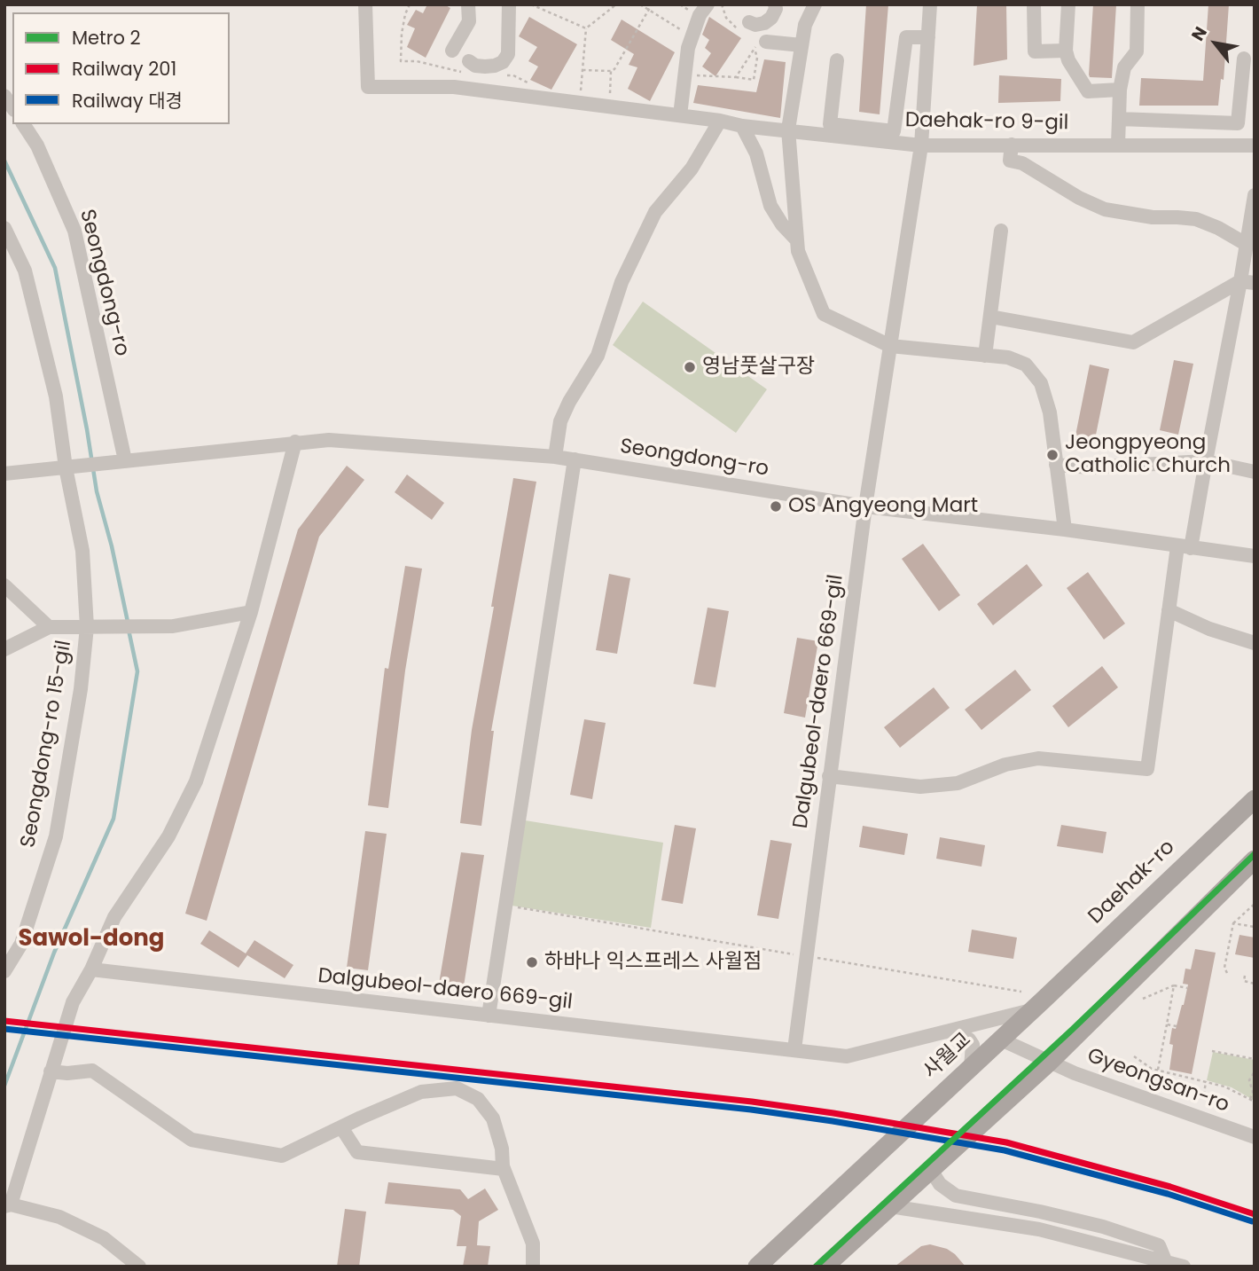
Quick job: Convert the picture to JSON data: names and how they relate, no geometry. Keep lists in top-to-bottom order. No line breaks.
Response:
{"streets":{"main road":["Daehak-ro","사월교"],"street":["Daehak-ro 9-gil","Seongdong-ro","Dalgubeol-daero 669-gil","Seongdong-ro 15-gil","Gyeongsan-ro"]},"crossings":[["Daehak-ro 9-gil","Dalgubeol-daero 669-gil"],["Seongdong-ro","Dalgubeol-daero 669-gil"],["Dalgubeol-daero 669-gil","Daehak-ro"],["Dalgubeol-daero 669-gil","사월교"],["Daehak-ro","사월교"],["사월교","Gyeongsan-ro"]],"districts":["Sawol-dong"],"places":["영남풋살구장","Jeongpyeong Catholic Church","OS Angyeong Mart","하바나 익스프레스 사월점"],"lines":["metro line 2","rail line 201","rail line 대경"],"legend":["Metro 2","Railway 201","Railway 대경"],"north":"top left"}
